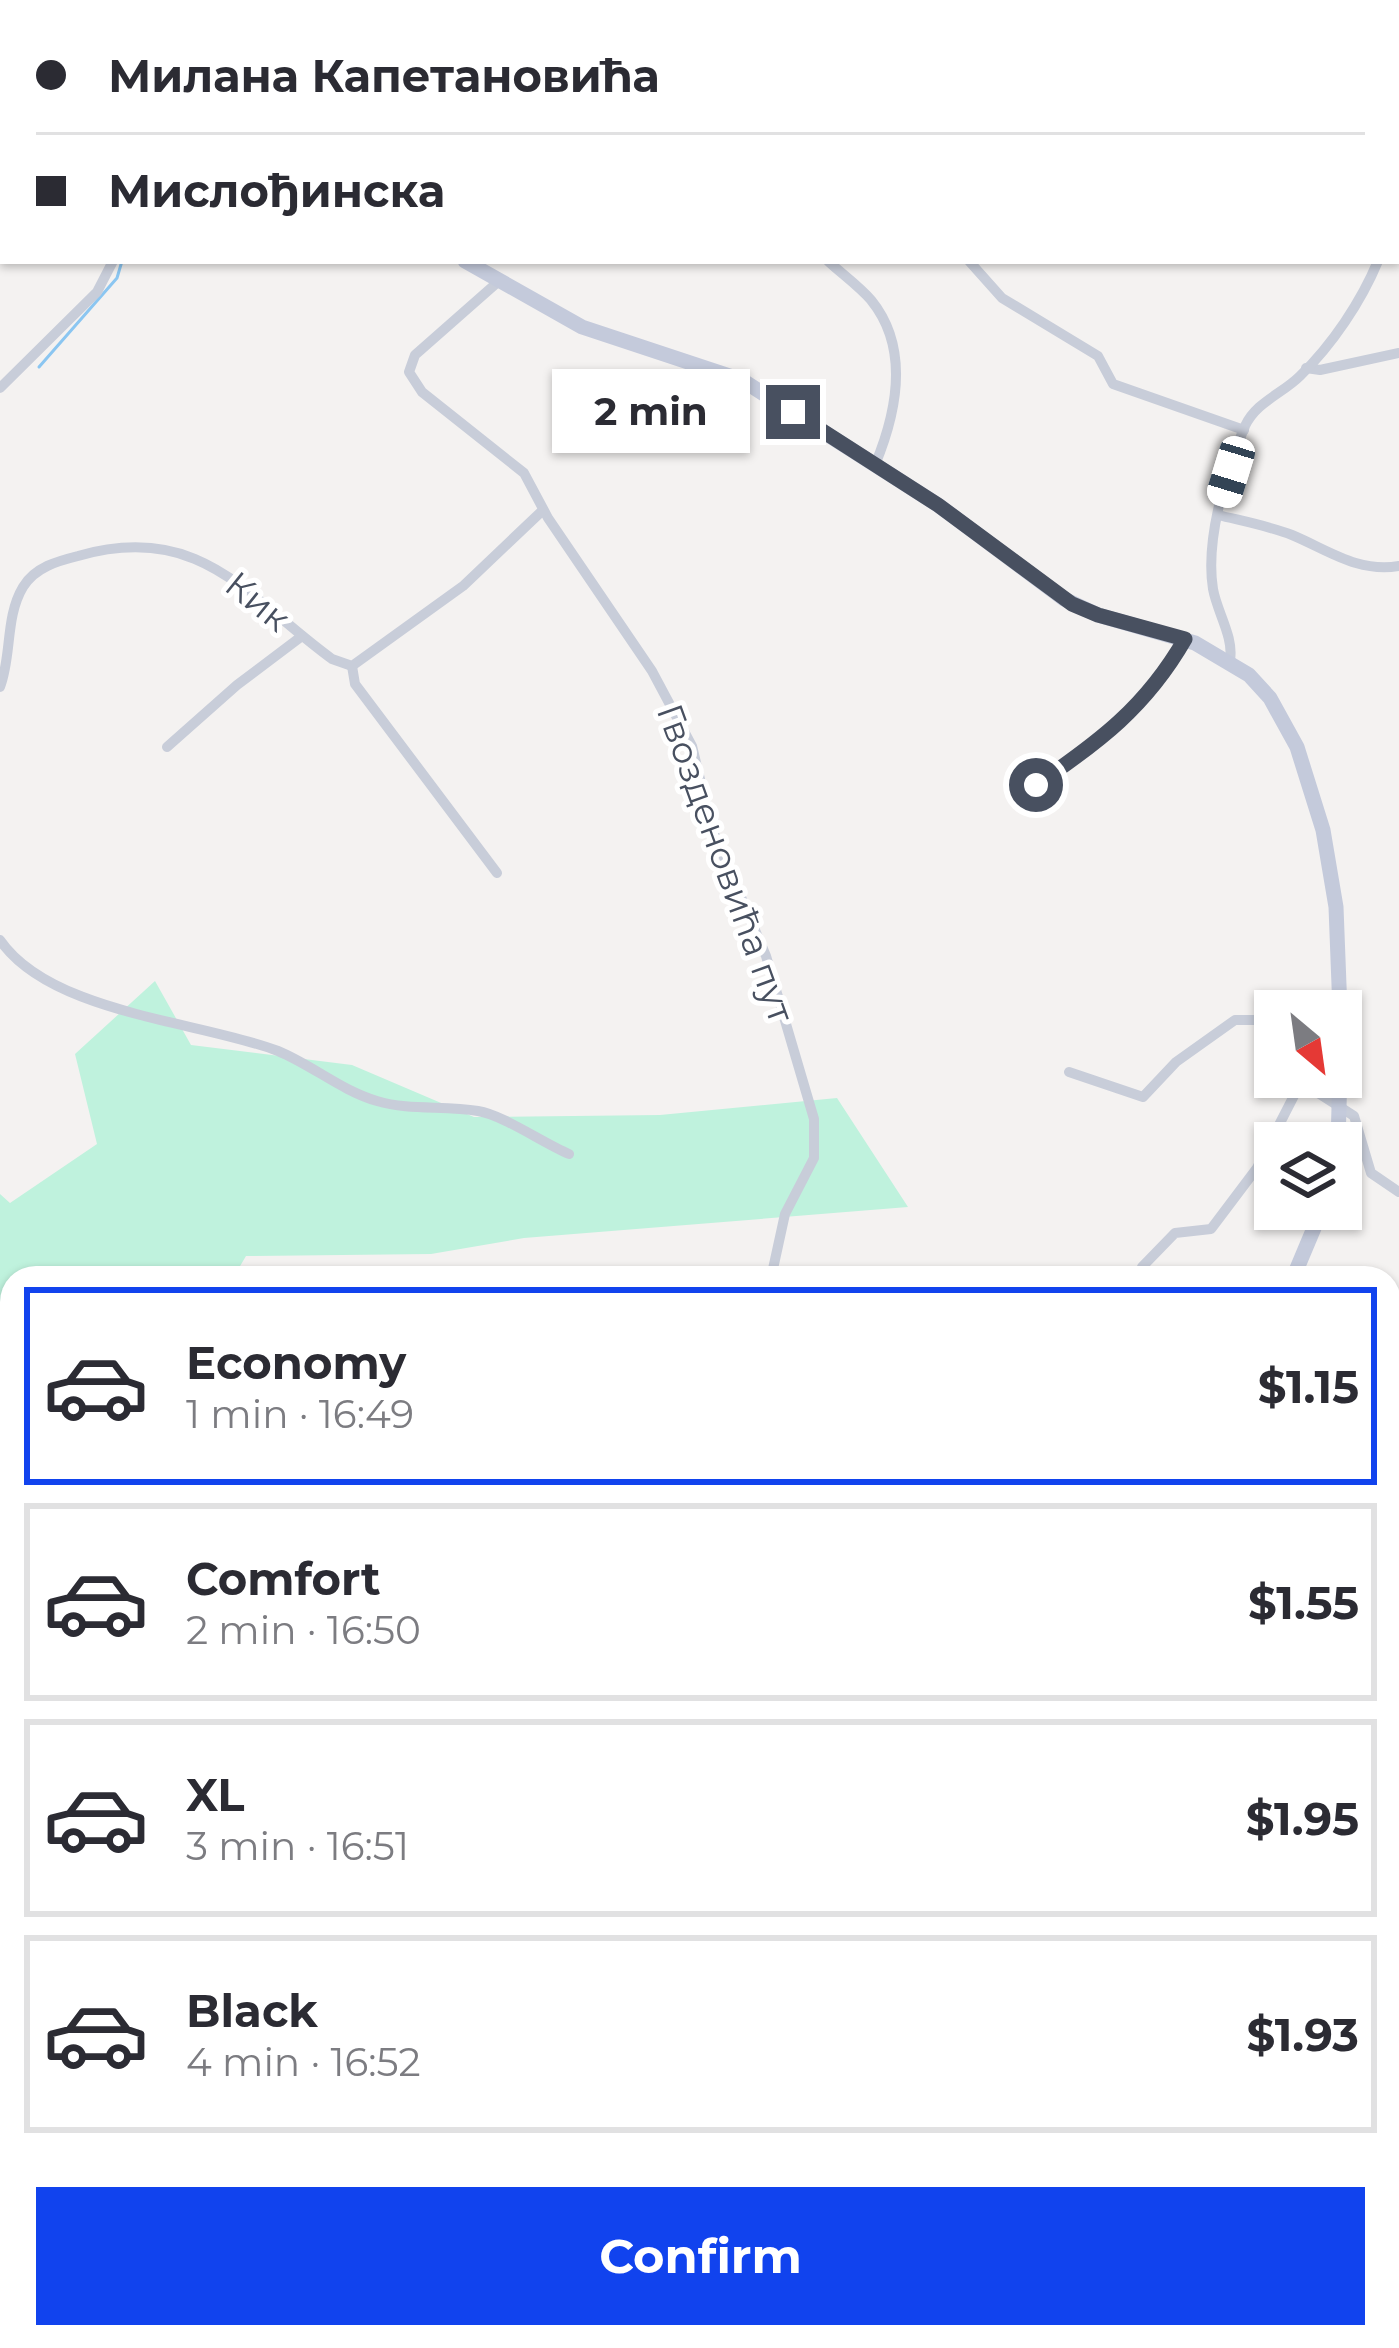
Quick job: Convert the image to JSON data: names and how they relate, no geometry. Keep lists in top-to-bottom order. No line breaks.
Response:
{"streets":{"street":["Кик","Гвозденовића пут"]},"north":"bottom right","page":{"banner":["Милана Капетановића","Мислођинска"],"bubble":"2 min","list":[{"name":"Economy","note":"1 min · 16:49","value":"$1.15"},{"name":"Comfort","note":"2 min · 16:50","value":"$1.55"},{"name":"XL","note":"3 min · 16:51","value":"$1.95"},{"name":"Black","note":"4 min · 16:52","value":"$1.93"}],"buttons":"Confirm"}}
